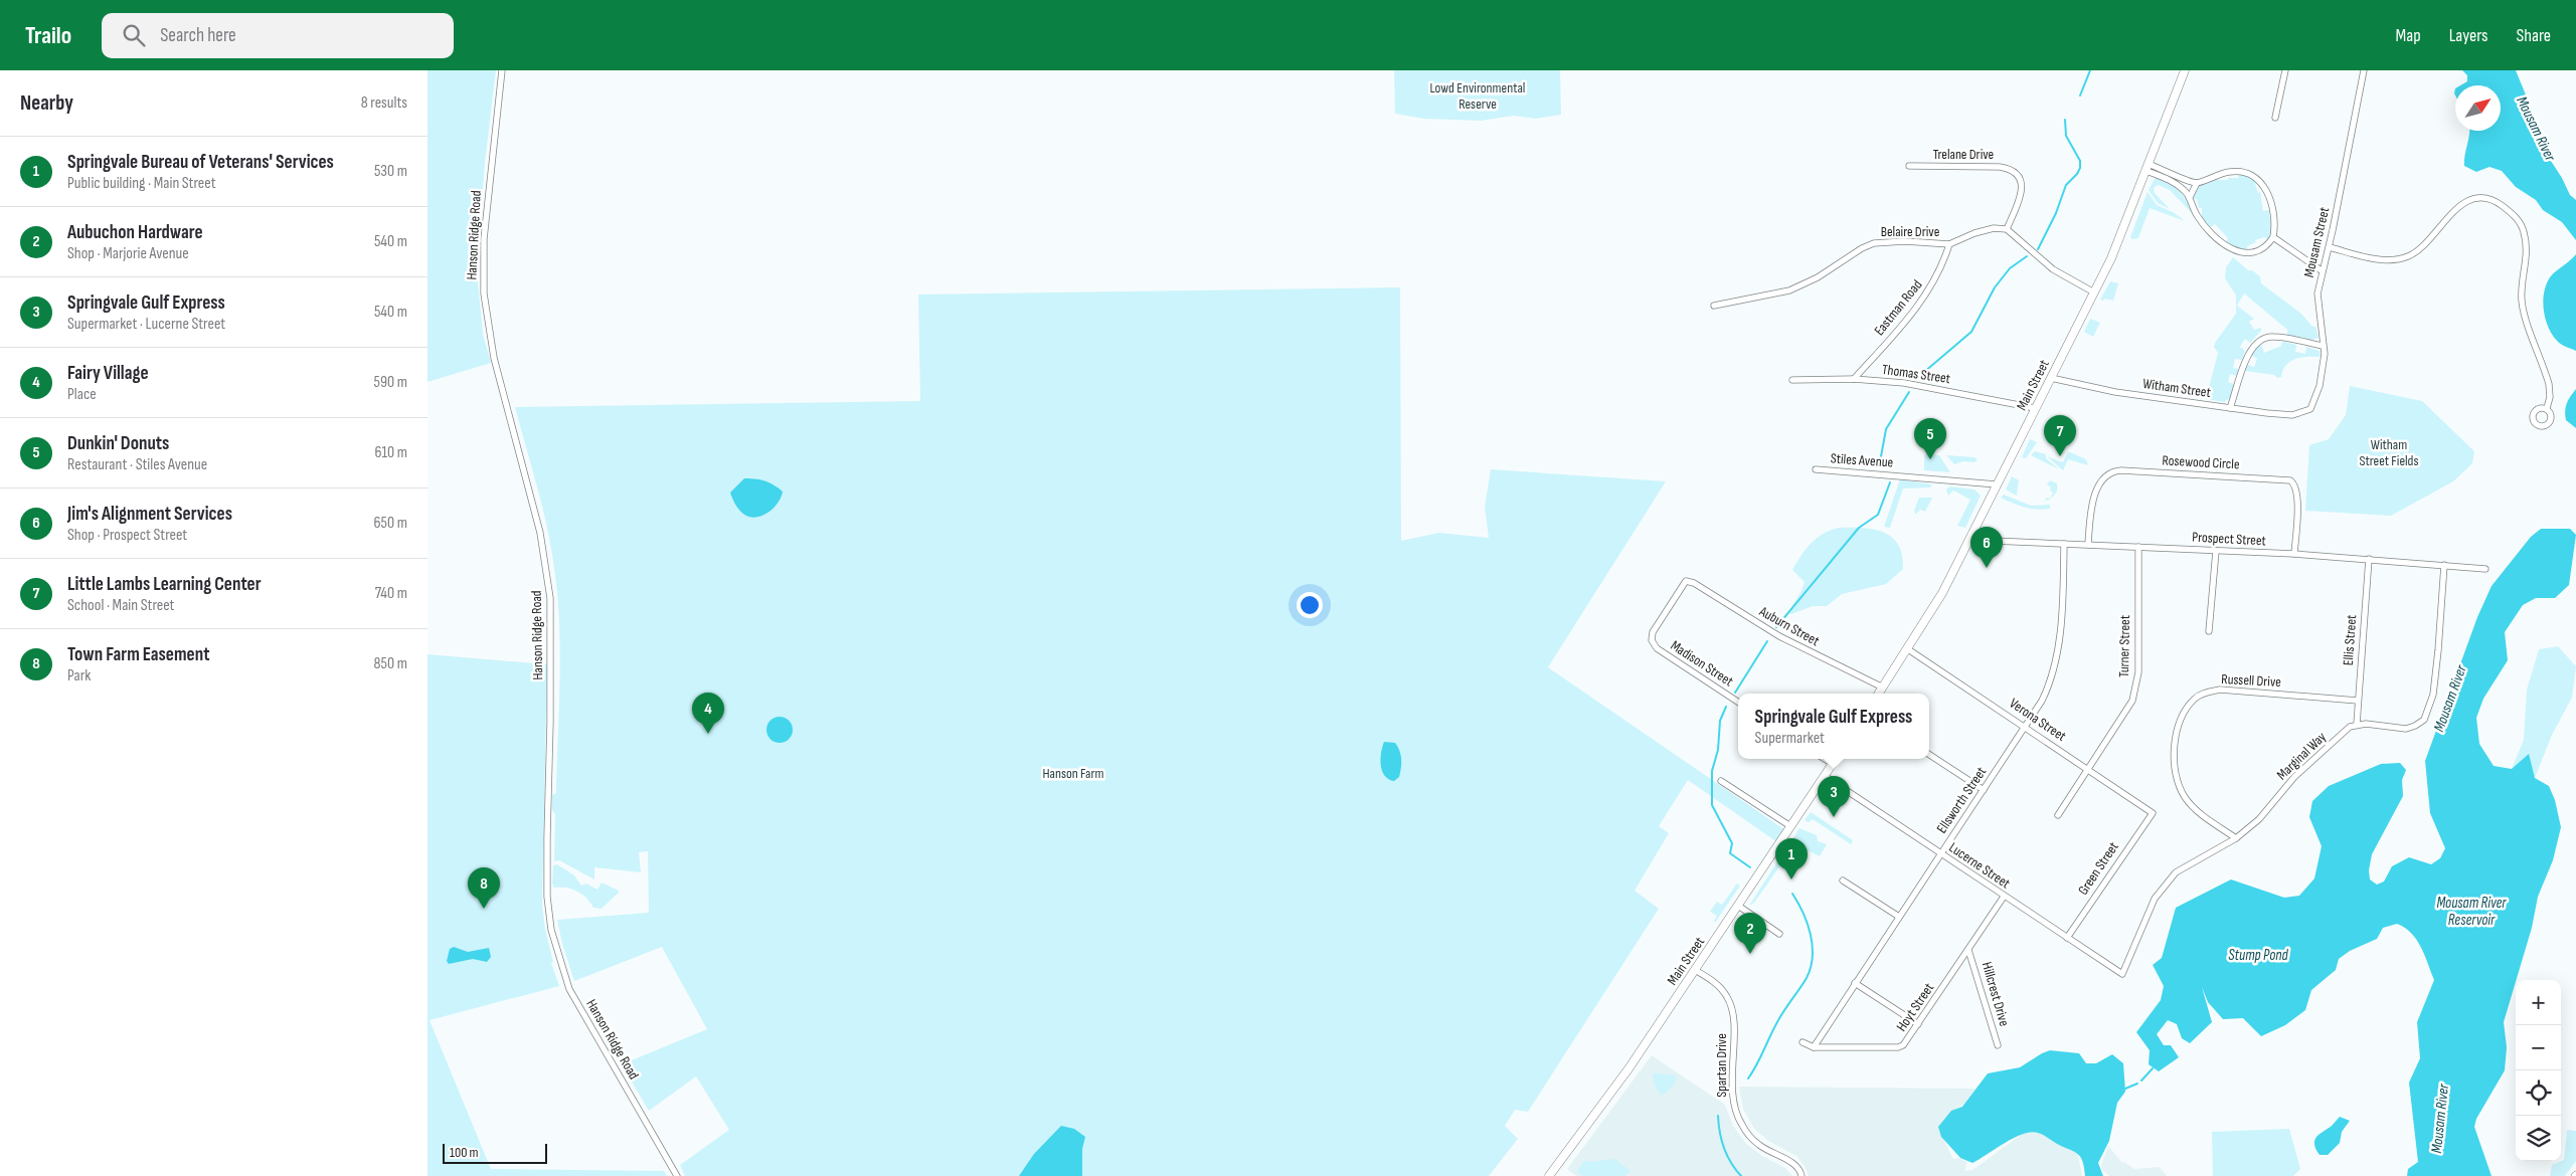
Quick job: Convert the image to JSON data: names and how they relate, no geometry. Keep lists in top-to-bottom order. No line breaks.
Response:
{"streets":{"main road":["Main Street"],"street":["Trelane Drive","Belaire Drive","Hanson Ridge Road","Mousam Street","Eastman Road","Thomas Street","Witham Street","Stiles Avenue","Rosewood Circle","Prospect Street","Auburn Street","Ellis Street","Turner Street","Madison Street","Russell Drive","Verona Street","Marginal Way","Ellsworth Street","Lucerne Street","Green Street","Hillcrest Drive","Hoyt Street","Spartan Drive"]},"crossings":[["Trelane Drive","Belaire Drive"],["Belaire Drive","Eastman Road"],["Mousam Street","Witham Street"],["Eastman Road","Thomas Street"],["Thomas Street","Main Street"],["Main Street","Witham Street"],["Main Street","Stiles Avenue"],["Main Street","Prospect Street"],["Main Street","Auburn Street"],["Main Street","Verona Street"],["Main Street","Lucerne Street"],["Main Street","Spartan Drive"],["Rosewood Circle","Prospect Street"],["Prospect Street","Ellis Street"],["Prospect Street","Turner Street"],["Prospect Street","Ellsworth Street"],["Auburn Street","Madison Street"],["Ellis Street","Russell Drive"],["Ellis Street","Marginal Way"],["Turner Street","Verona Street"],["Russell Drive","Marginal Way"],["Verona Street","Ellsworth Street"],["Verona Street","Green Street"],["Marginal Way","Lucerne Street"],["Ellsworth Street","Lucerne Street"],["Ellsworth Street","Hoyt Street"],["Lucerne Street","Green Street"],["Lucerne Street","Hoyt Street"],["Hillcrest Drive","Hoyt Street"]],"water":["Mousam River","Mousam River Reservoir","Stump Pond"],"parks":["Lowd Environmental Reserve","Witham Street Fields","Hanson Farm"],"scale_bar":"100 m","north":"top right","page":{"header":"Trailo","search":"Search here","nav":["Map","Layers","Share"],"heading":["Nearby","8 results"],"list":[{"mark":"1","name":"Springvale Bureau of Veterans' Services","note":"Public building · Main Street","value":"530 m"},{"mark":"2","name":"Aubuchon Hardware","note":"Shop · Marjorie Avenue","value":"540 m"},{"mark":"3","name":"Springvale Gulf Express","note":"Supermarket · Lucerne Street","value":"540 m"},{"mark":"4","name":"Fairy Village","note":"Place","value":"590 m"},{"mark":"5","name":"Dunkin' Donuts","note":"Restaurant · Stiles Avenue","value":"610 m"},{"mark":"6","name":"Jim's Alignment Services","note":"Shop · Prospect Street","value":"650 m"},{"mark":"7","name":"Little Lambs Learning Center","note":"School · Main Street","value":"740 m"},{"mark":"8","name":"Town Farm Easement","note":"Park","value":"850 m"}],"pins":["7","5","6","4","3","1","8","2"],"popup":["Springvale Gulf Express","Supermarket"],"map_buttons":["+","−"],"scale":"100 m"}}
